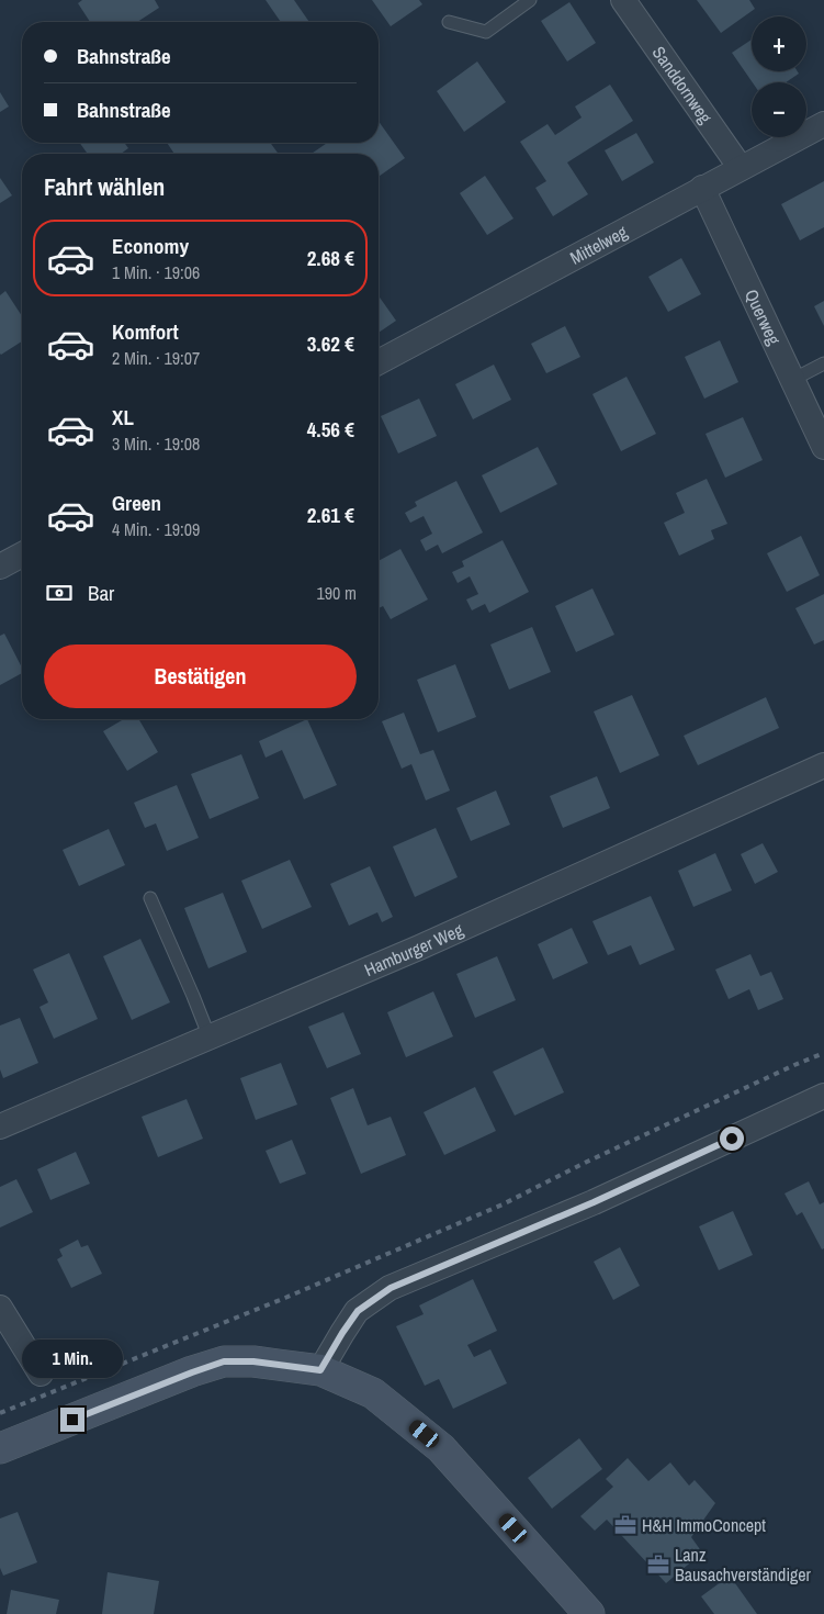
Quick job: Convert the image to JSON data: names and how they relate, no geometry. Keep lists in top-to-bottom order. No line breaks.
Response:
{"streets":{"street":["Sanddornweg","Mittelweg","Querweg","Hamburger Weg"]},"crossings":[["Sanddornweg","Mittelweg"],["Mittelweg","Querweg"]],"places":{"office":["H&H ImmoConcept","Lanz Bausachverständiger"]},"page":{"map_buttons":["+","−"],"banner":["Bahnstraße","Bahnstraße"],"heading":"Fahrt wählen","list":[{"name":"Economy","note":"1 Min. · 19:06","value":"2.68 €"},{"name":"Komfort","note":"2 Min. · 19:07","value":"3.62 €"},{"name":"XL","note":"3 Min. · 19:08","value":"4.56 €"},{"name":"Green","note":"4 Min. · 19:09","value":"2.61 €"}],"pay":["Bar","190 m"],"buttons":"Bestätigen","bubble":"1 Min."}}
